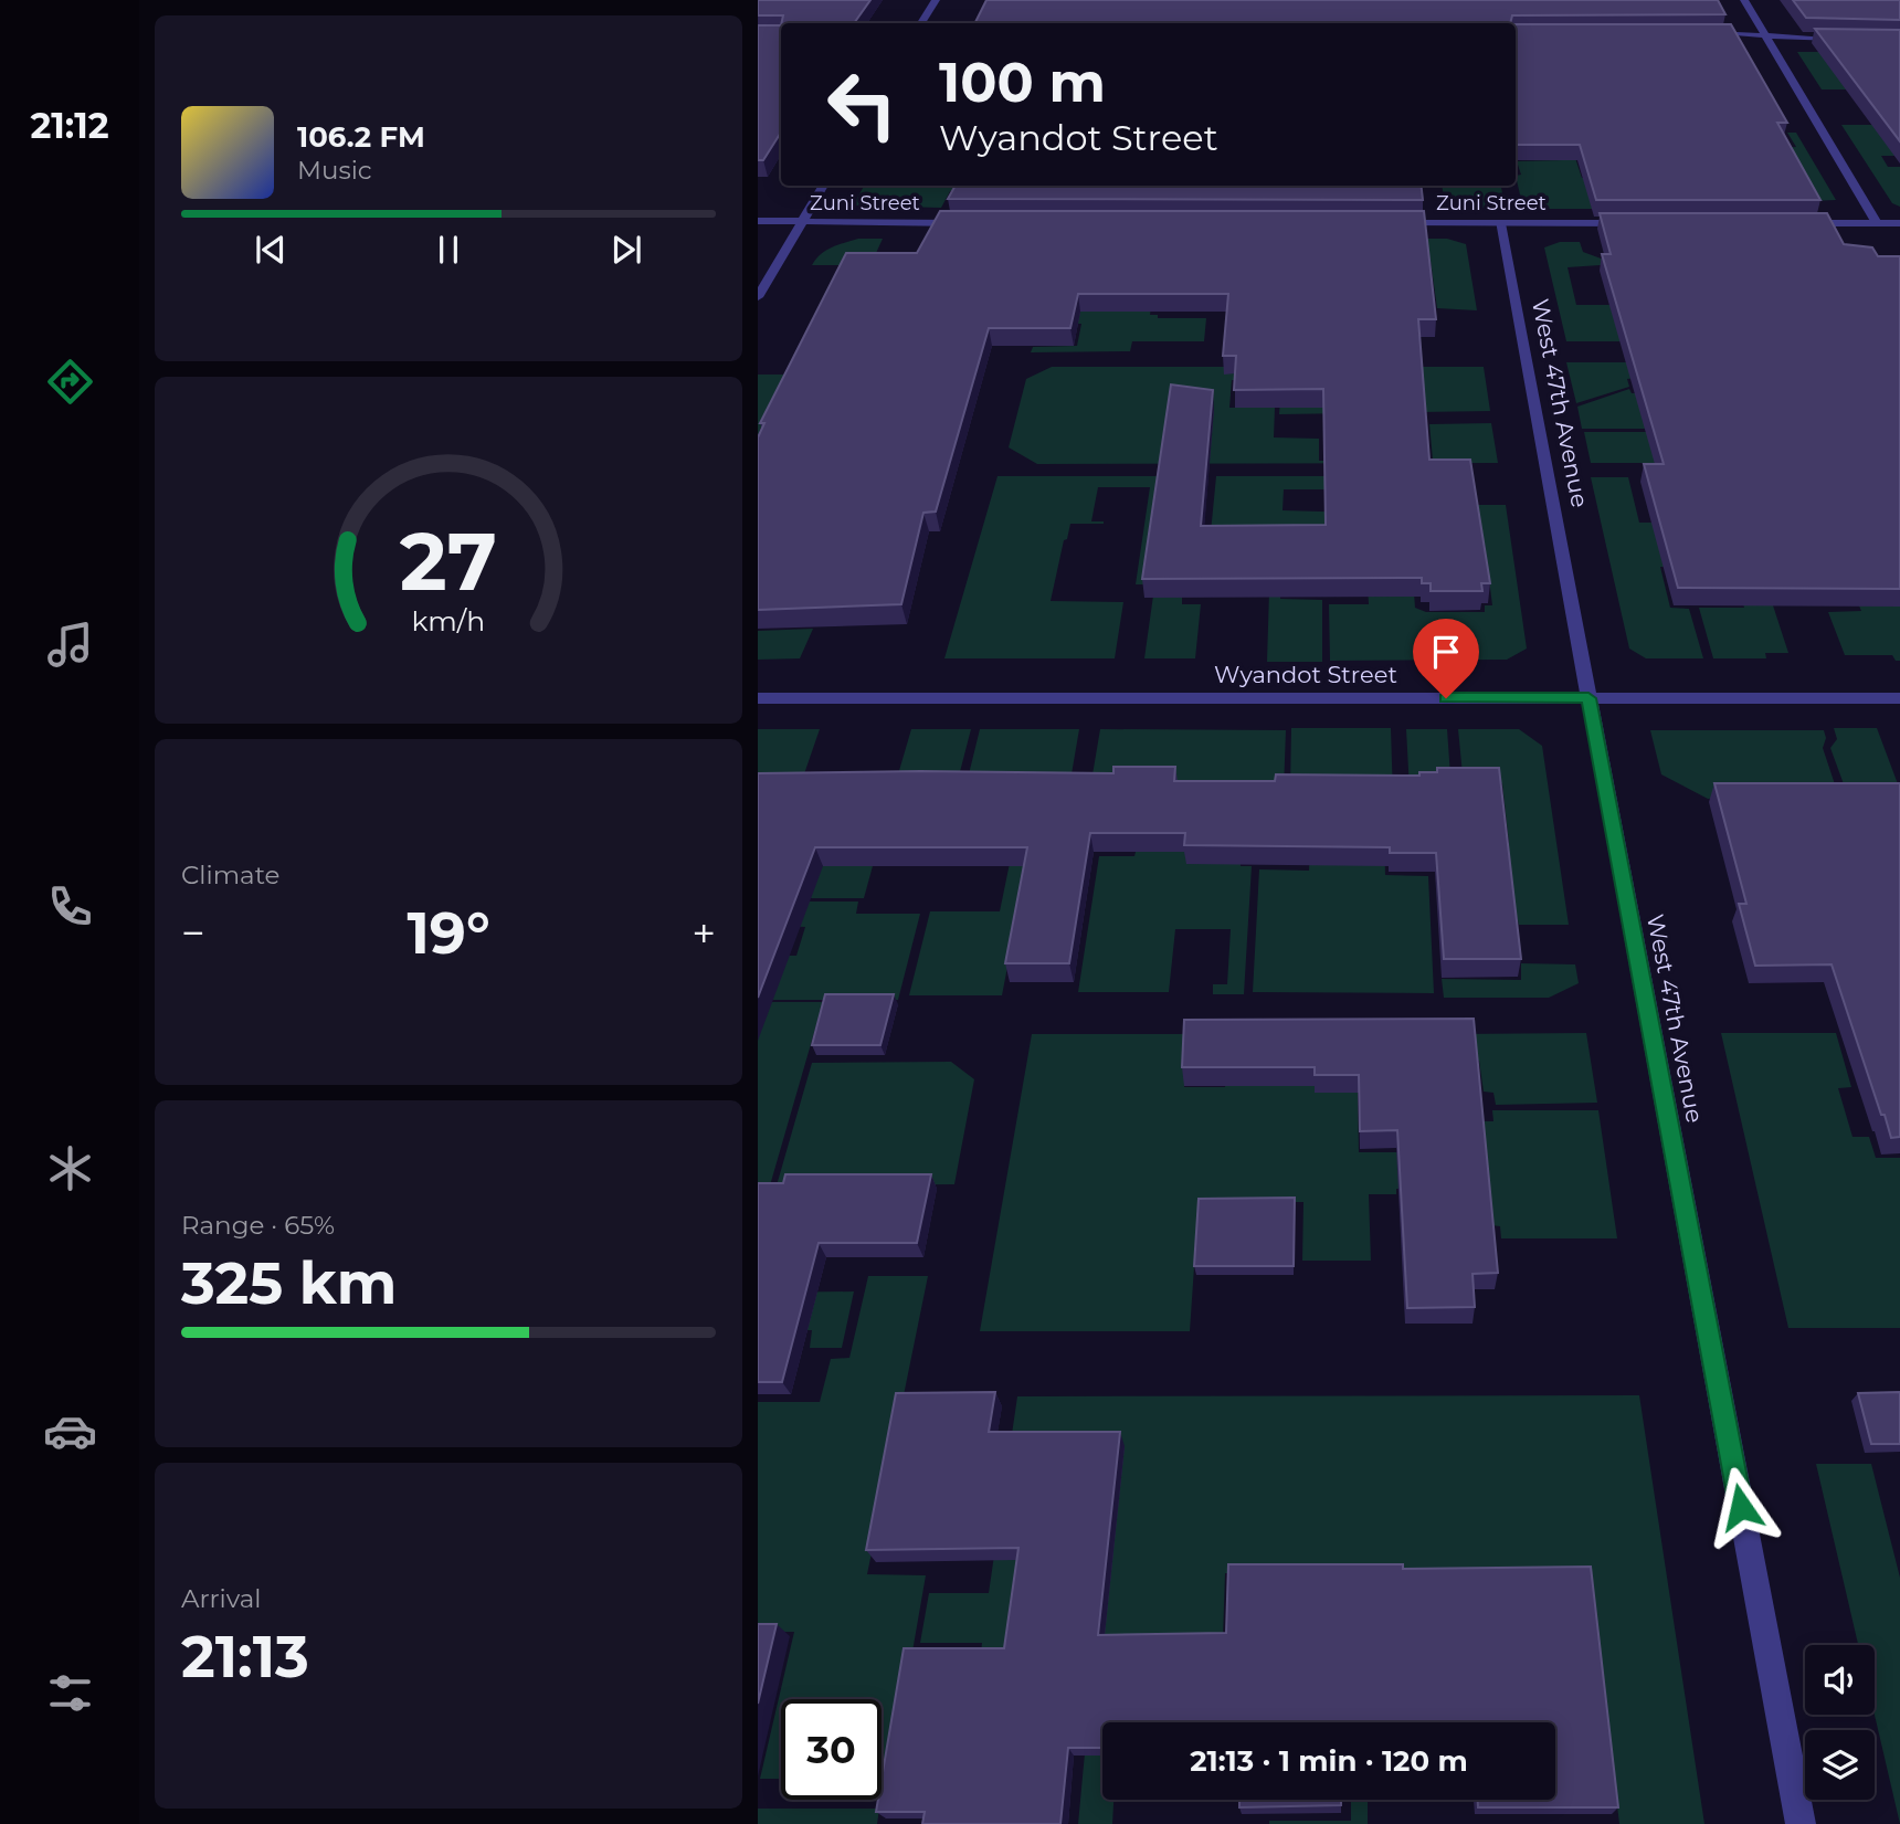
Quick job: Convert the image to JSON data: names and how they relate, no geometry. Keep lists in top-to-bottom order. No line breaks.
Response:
{"streets":{"street":["Zuni Street","West 47th Avenue","Wyandot Street"]},"crossings":[["Zuni Street","West 47th Avenue"],["West 47th Avenue","Wyandot Street"]],"page":{"tabs":"21:12","turn":["100 m","Wyandot Street"],"song":["106.2 FM","Music"],"tile":["Climate",["Range · 65%","325 km"],["Arrival","21:13"]],"heat":["−","19°","+"],"limit":"30","trip":"21:13 · 1 min · 120 m","gauge":["27","km/h"]}}
